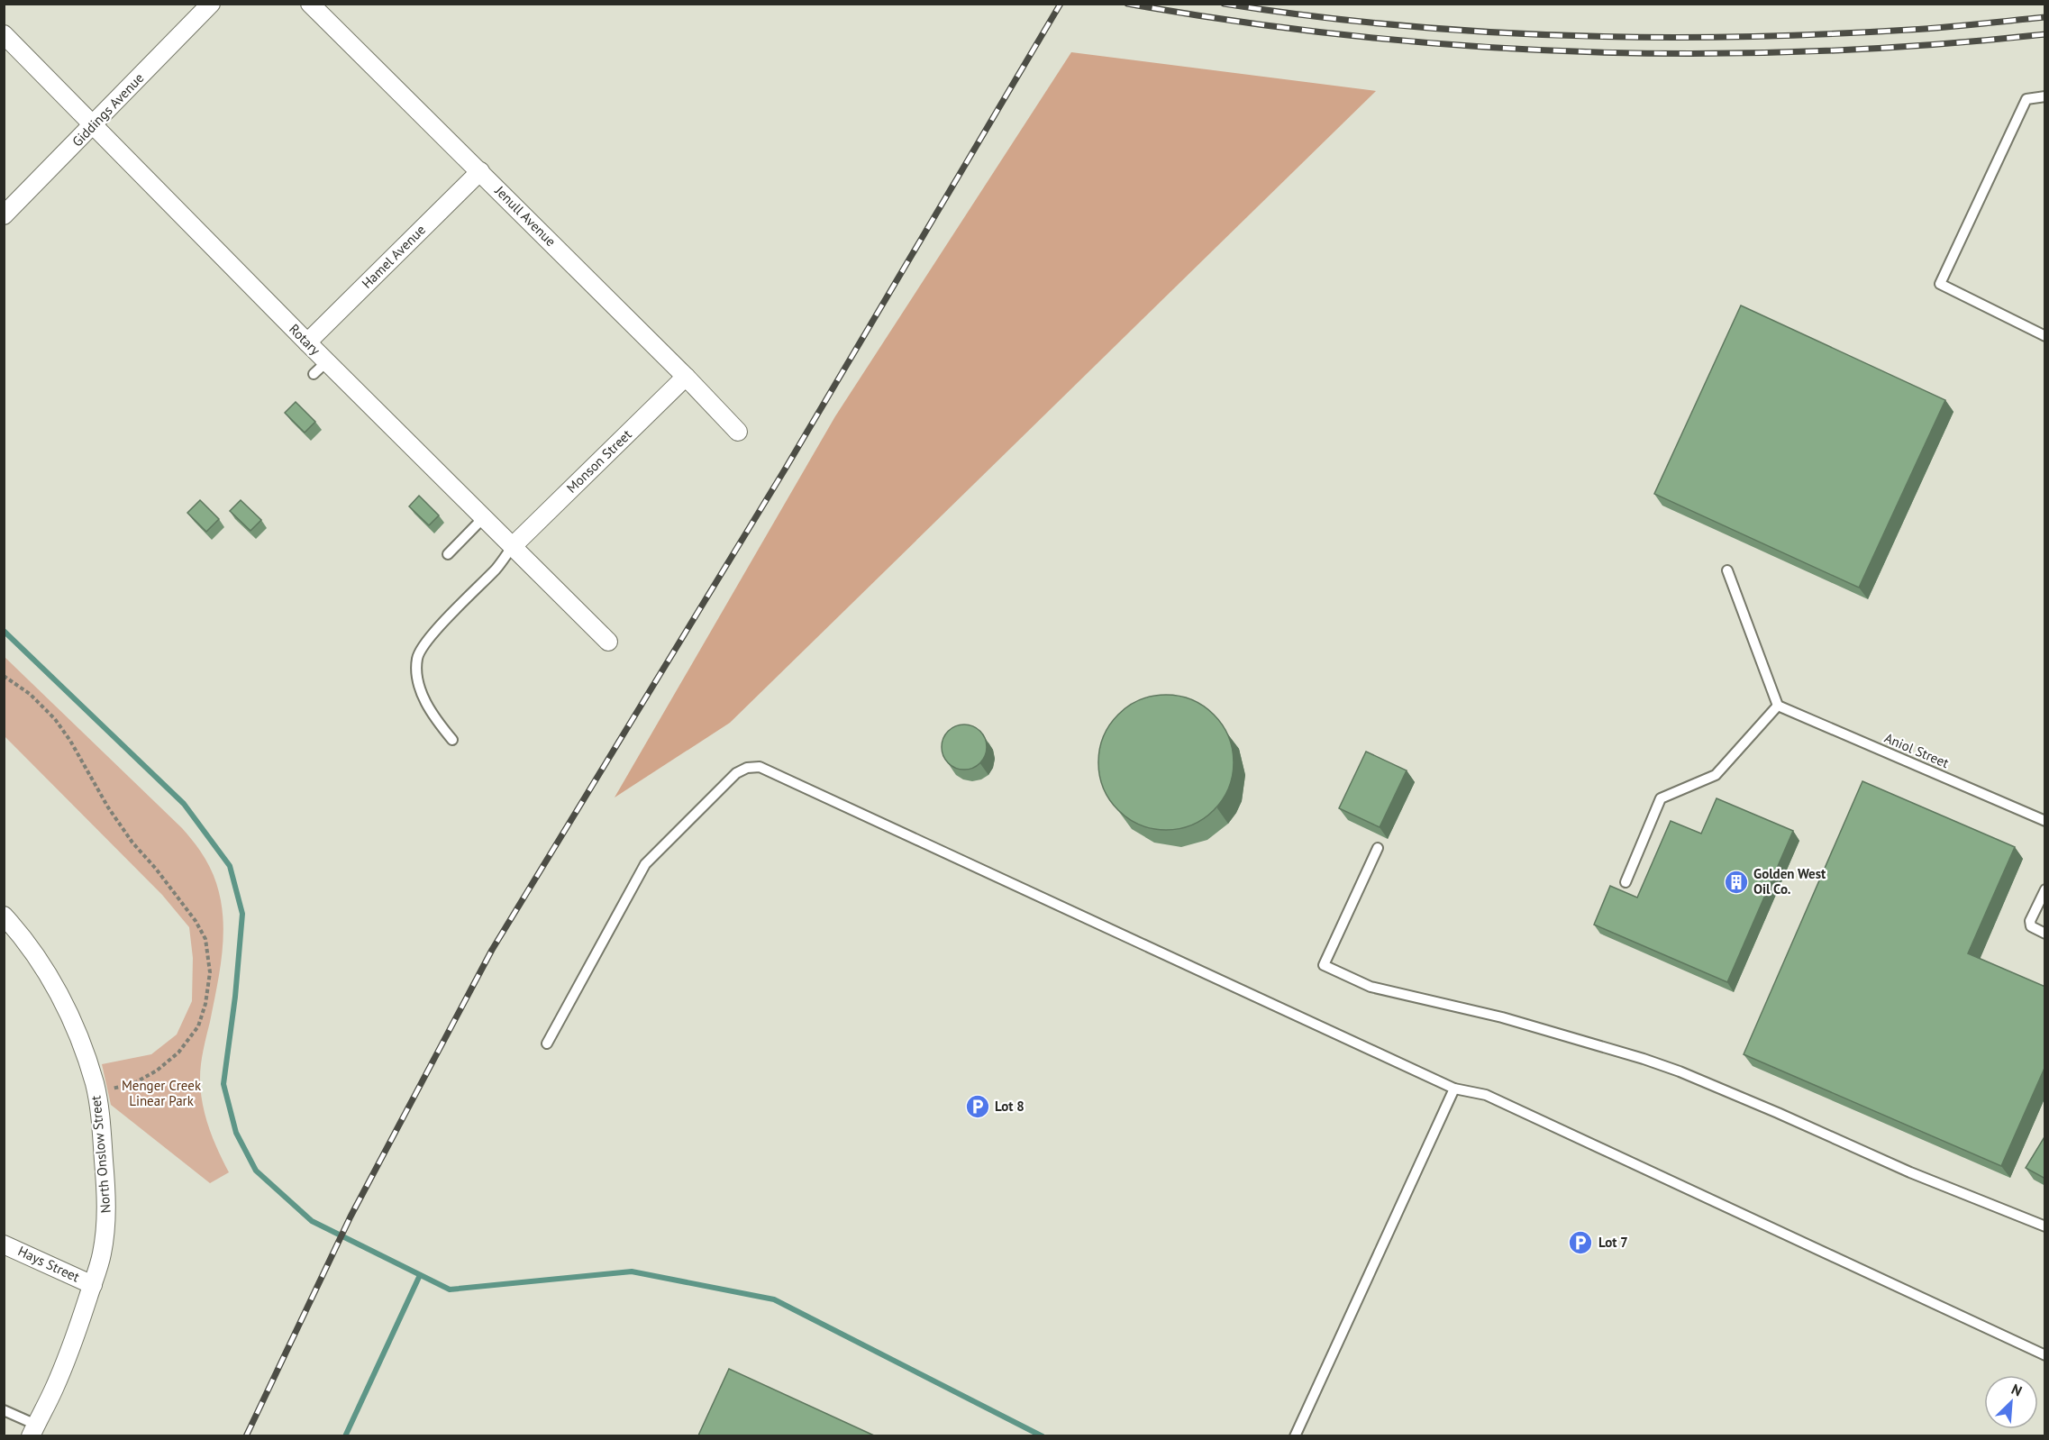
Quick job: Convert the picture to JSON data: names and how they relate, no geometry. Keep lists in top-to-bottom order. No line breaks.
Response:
{"streets":{"street":["Giddings Avenue","Jenull Avenue","Hamel Avenue","Rotary","Monson Street","North Onslow Street","Hays Street"],"lane":["Aniol Street"]},"crossings":[["Giddings Avenue","Rotary"],["Jenull Avenue","Hamel Avenue"],["Jenull Avenue","Monson Street"],["Hamel Avenue","Rotary"],["Rotary","Monson Street"],["North Onslow Street","Hays Street"]],"parks":["Menger Creek Linear Park"],"places":{"building":["Golden West Oil Co."],"parking":["Lot 8","Lot 7"]},"north":"top right"}
